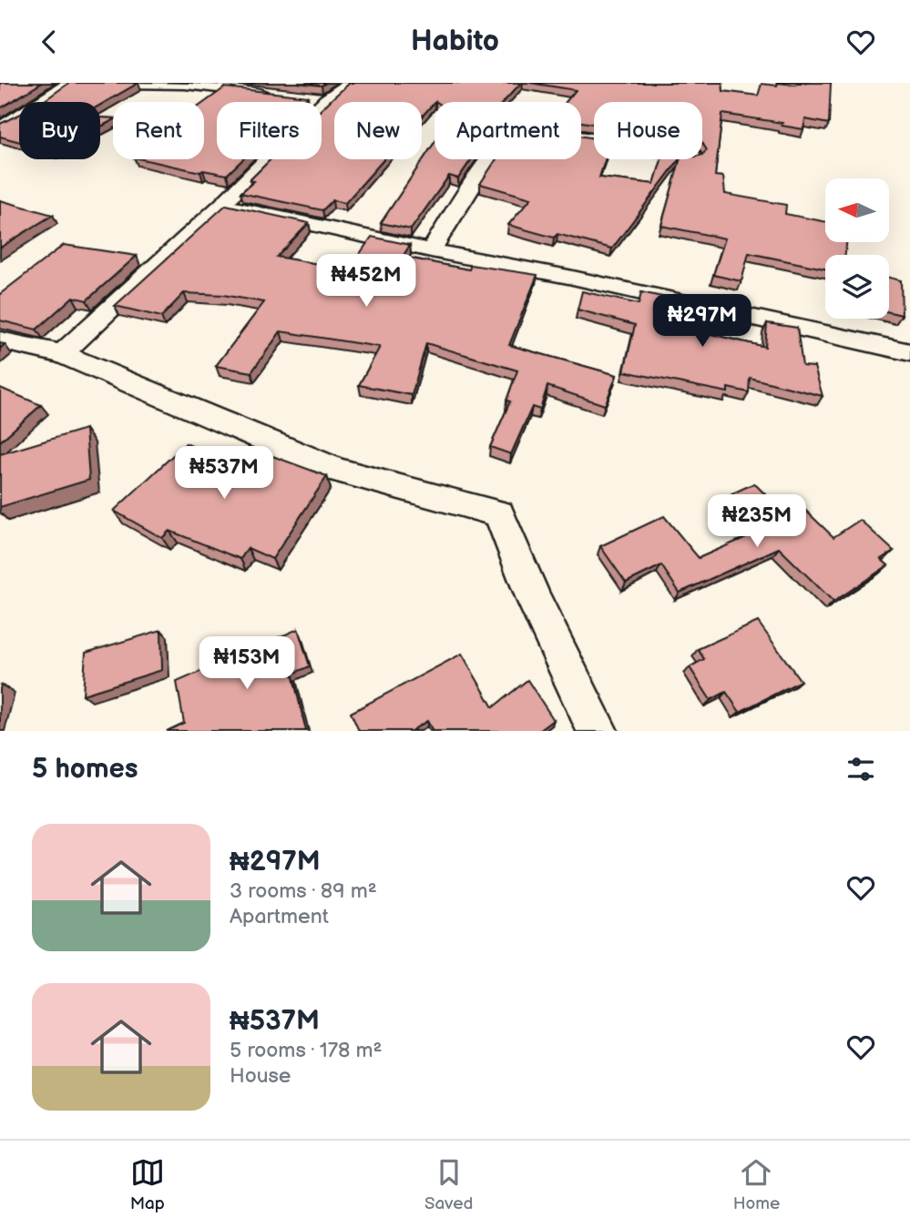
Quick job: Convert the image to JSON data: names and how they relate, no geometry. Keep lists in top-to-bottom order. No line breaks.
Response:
{"north":"left","page":{"header":"Habito","chip":["Buy","Rent","Filters","New","Apartment","House"],"price":["₦452M","₦297M","₦537M","₦235M","₦153M"],"heading":"5 homes","list":[{"name":"₦297M","note":"3 rooms · 89 m² · Apartment"},{"name":"₦537M","note":"5 rooms · 178 m² · House"}],"tabs":["Map","Saved","Home"]}}
